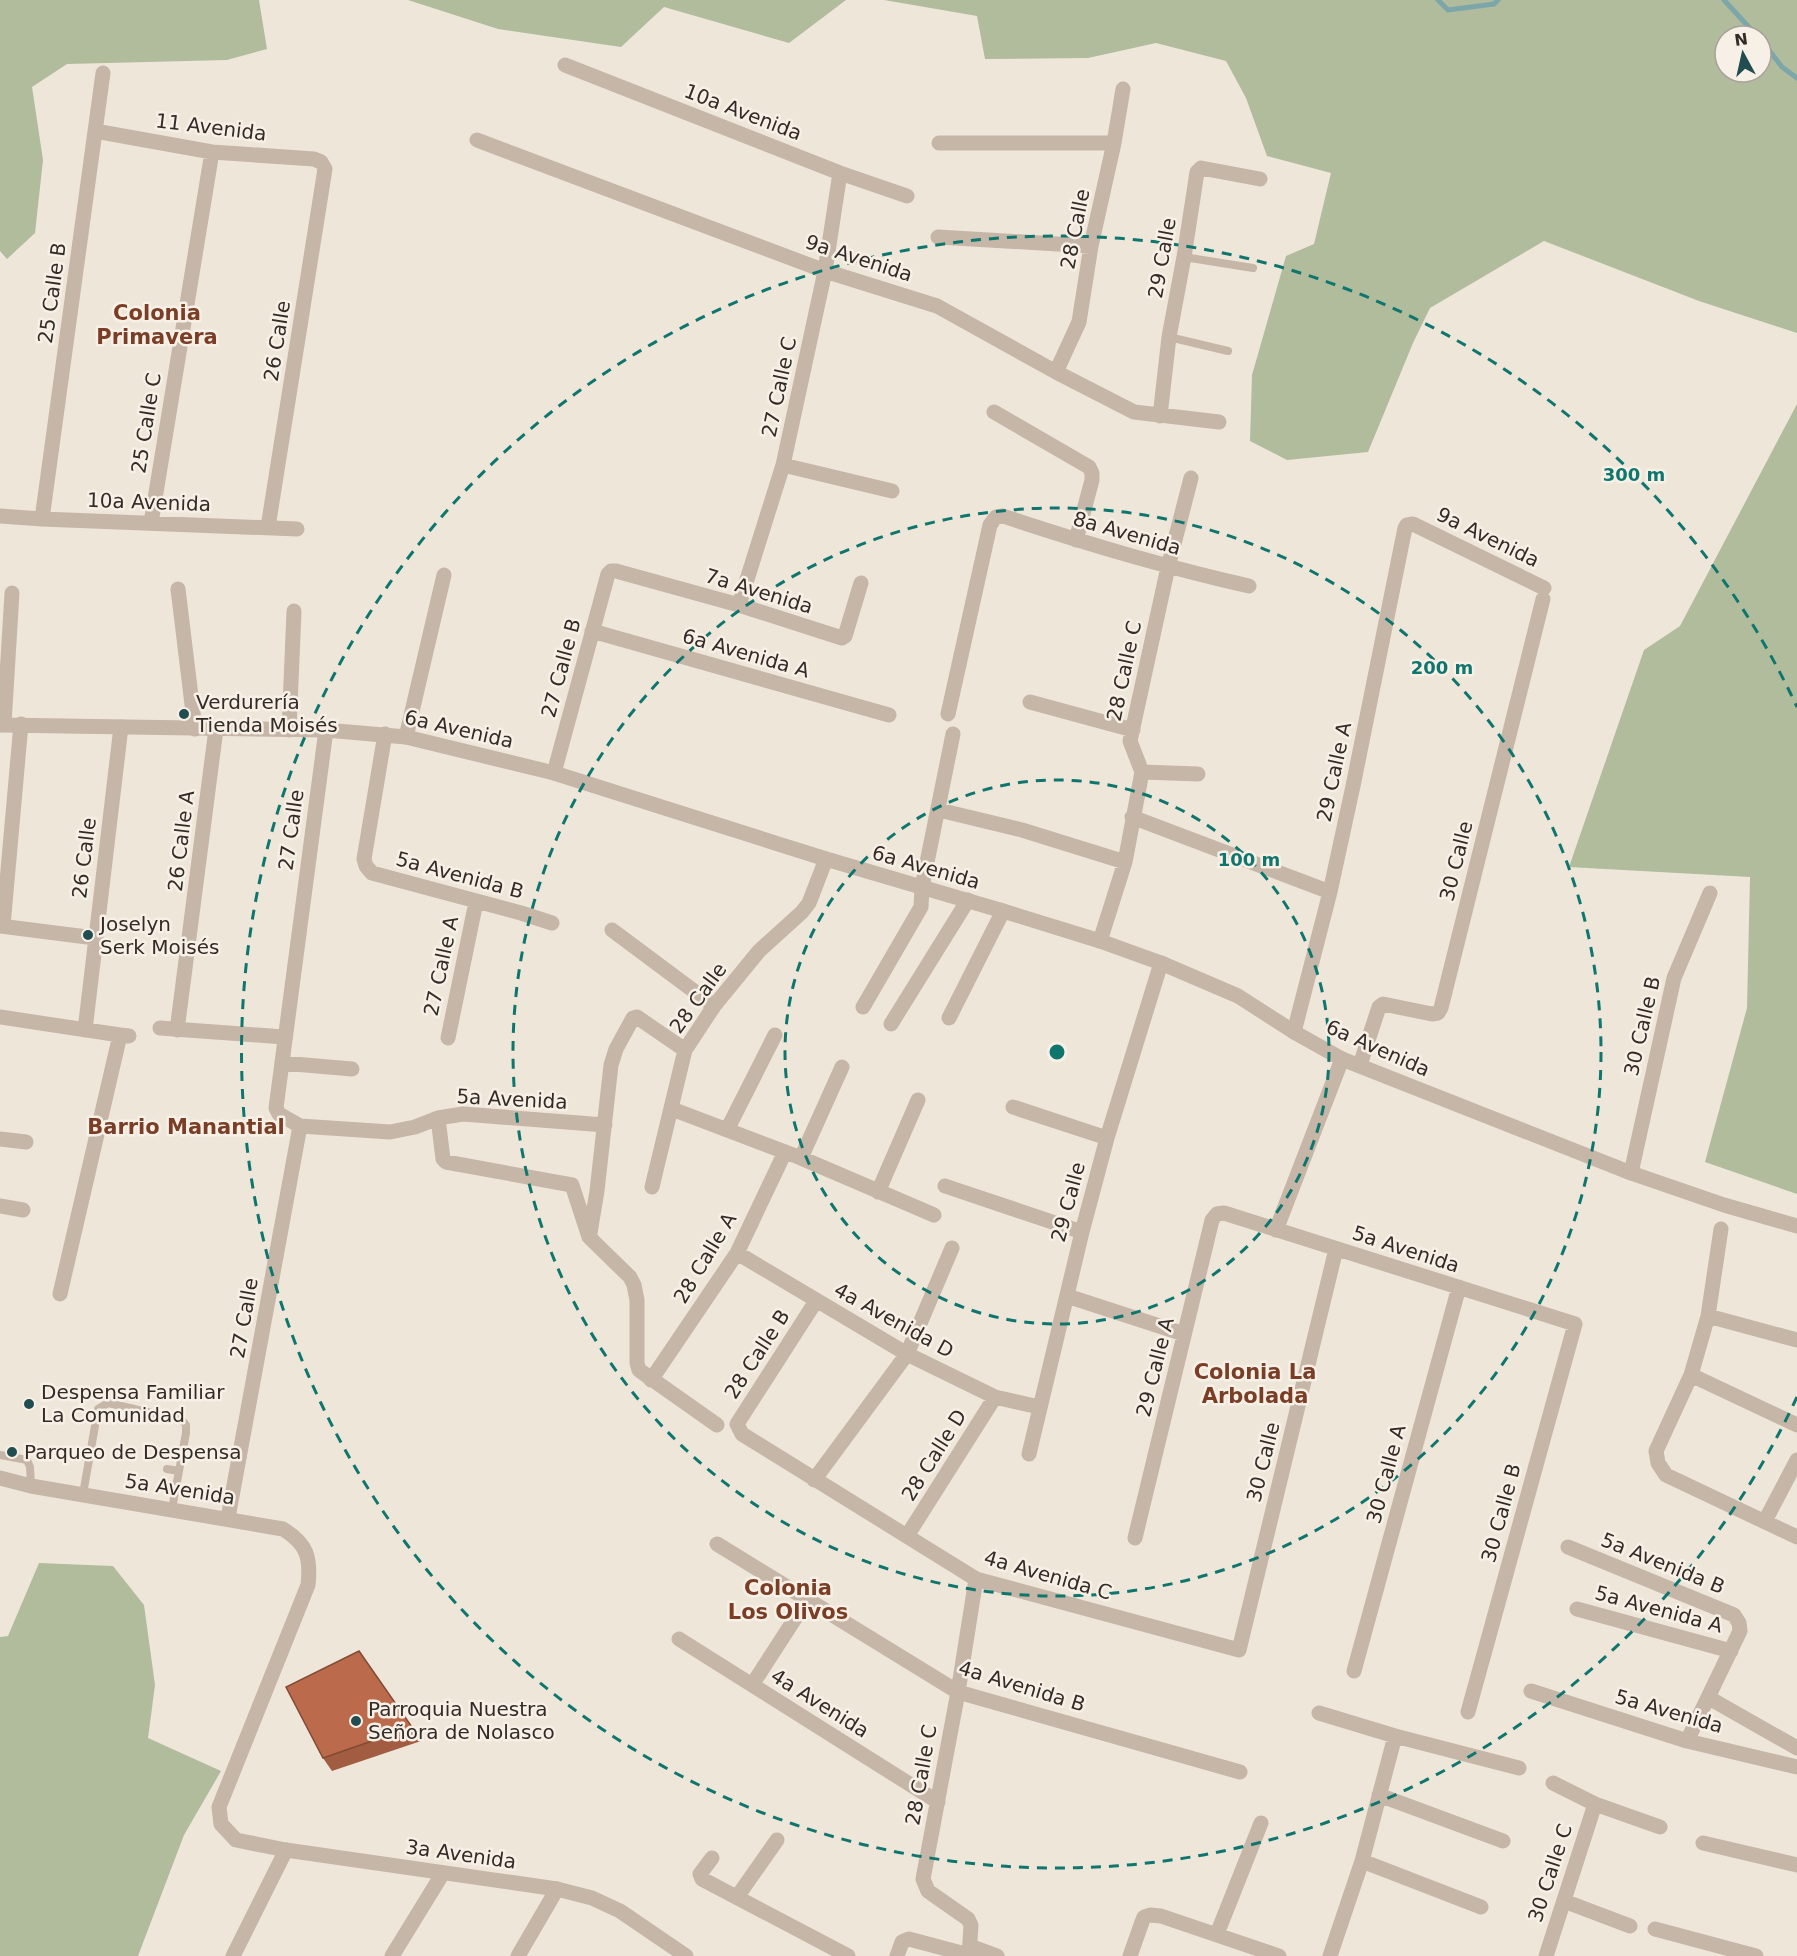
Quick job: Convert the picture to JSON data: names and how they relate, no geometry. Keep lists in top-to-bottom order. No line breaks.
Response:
{"streets":{"street":["10a Avenida","11 Avenida","28 Calle","9a Avenida","29 Calle","25 Calle B","26 Calle","27 Calle C","25 Calle C","8a Avenida","7a Avenida","6a Avenida A","27 Calle B","28 Calle C","6a Avenida","29 Calle A","27 Calle","26 Calle A","30 Calle","5a Avenida B","27 Calle A","30 Calle B","5a Avenida","28 Calle A","4a Avenida D","28 Calle B","28 Calle D","30 Calle A","4a Avenida C","5a Avenida A","4a Avenida B","4a Avenida","3a Avenida","30 Calle C"]},"crossings":[["10a Avenida","25 Calle B"],["10a Avenida","26 Calle"],["10a Avenida","27 Calle C"],["10a Avenida","25 Calle C"],["11 Avenida","25 Calle B"],["11 Avenida","26 Calle"],["11 Avenida","25 Calle C"],["28 Calle","9a Avenida"],["28 Calle","6a Avenida"],["9a Avenida","29 Calle"],["9a Avenida","27 Calle C"],["9a Avenida","29 Calle A"],["9a Avenida","30 Calle"],["29 Calle","6a Avenida"],["29 Calle","4a Avenida D"],["26 Calle","6a Avenida"],["27 Calle C","7a Avenida"],["8a Avenida","28 Calle C"],["7a Avenida","27 Calle B"],["6a Avenida A","27 Calle B"],["27 Calle B","6a Avenida"],["28 Calle C","4a Avenida C"],["28 Calle C","4a Avenida B"],["28 Calle C","4a Avenida"],["6a Avenida","29 Calle A"],["6a Avenida","27 Calle"],["6a Avenida","26 Calle A"],["6a Avenida","30 Calle"],["6a Avenida","5a Avenida B"],["6a Avenida","30 Calle B"],["29 Calle A","5a Avenida"],["27 Calle","5a Avenida"],["30 Calle","5a Avenida"],["30 Calle","4a Avenida C"],["5a Avenida B","27 Calle A"],["5a Avenida B","5a Avenida A"],["30 Calle B","5a Avenida"],["5a Avenida","30 Calle A"],["5a Avenida","3a Avenida"],["28 Calle A","4a Avenida D"],["4a Avenida D","28 Calle B"],["4a Avenida D","28 Calle D"],["28 Calle B","4a Avenida C"],["28 Calle D","4a Avenida C"]],"districts":["Colonia Primavera","Barrio Manantial","Colonia La Arbolada","Colonia Los Olivos"],"places":["Verdurería Tienda Moisés","Joselyn Serk Moisés","Despensa Familiar La Comunidad","Parqueo de Despensa","Parroquia Nuestra Señora de Nolasco"],"north":"top","rings":["300 m","200 m","100 m"]}
